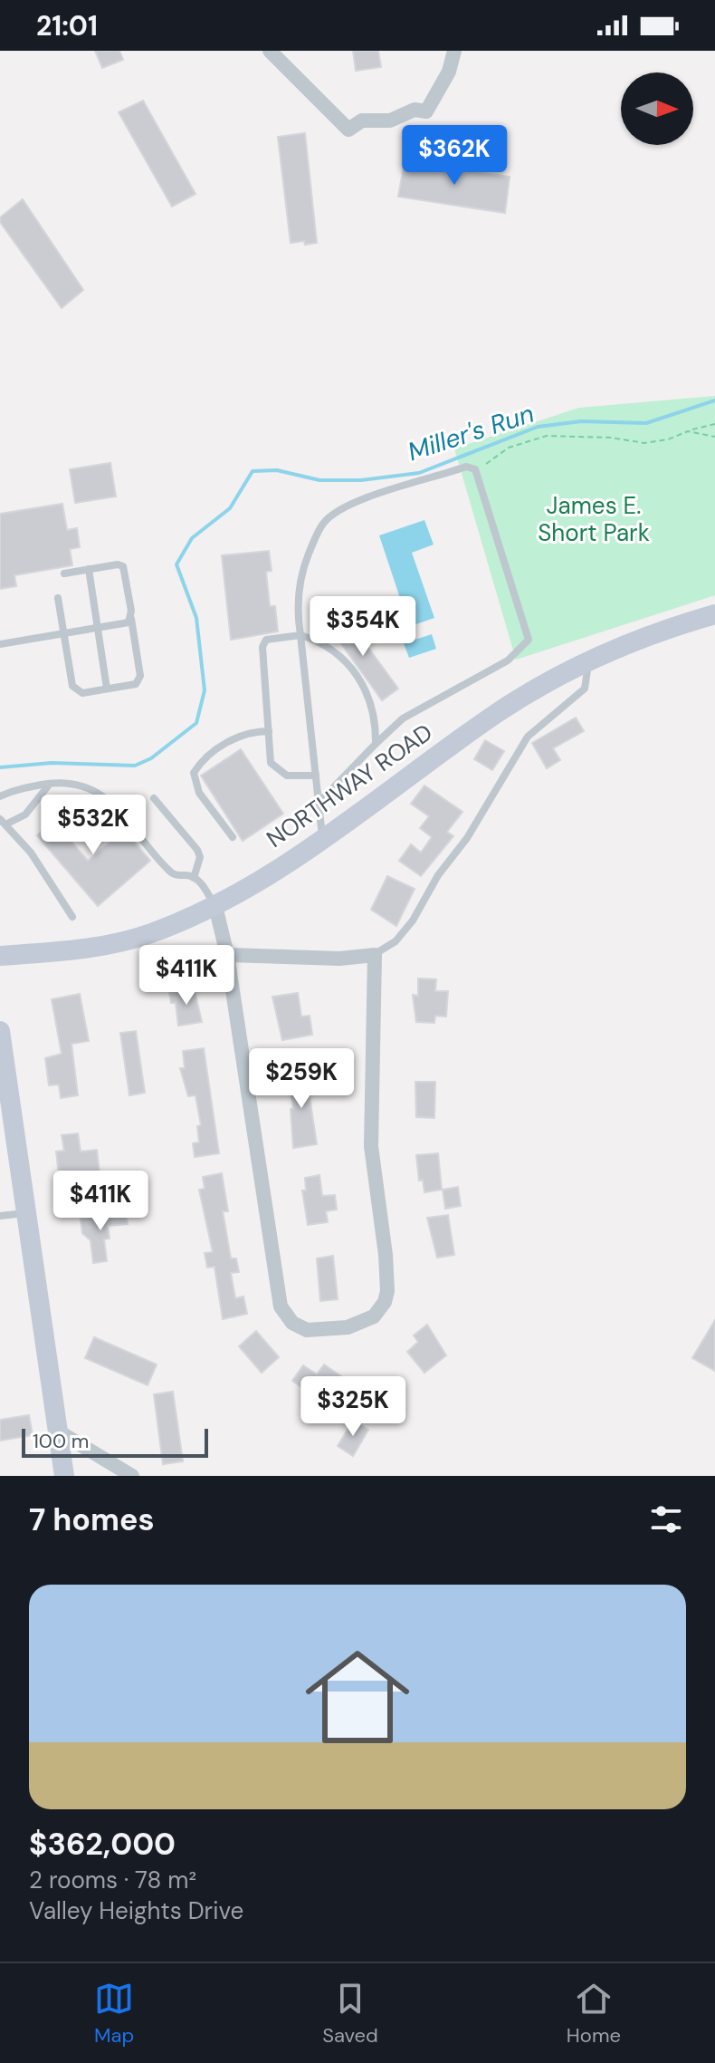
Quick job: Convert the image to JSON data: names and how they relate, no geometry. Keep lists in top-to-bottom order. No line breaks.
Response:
{"streets":{"street":["NORTHWAY ROAD"]},"water":["Miller's Run"],"parks":["James E. Short Park"],"scale_bar":"100 m","north":"right","page":{"status":"21:01","price":["$362K","$354K","$532K","$411K","$259K","$411K","$325K"],"scale":"100 m","heading":"7 homes","list":[{"name":"$362,000","note":"2 rooms · 78 m² · Valley Heights Drive"}],"tabs":["Map","Saved","Home"]}}
